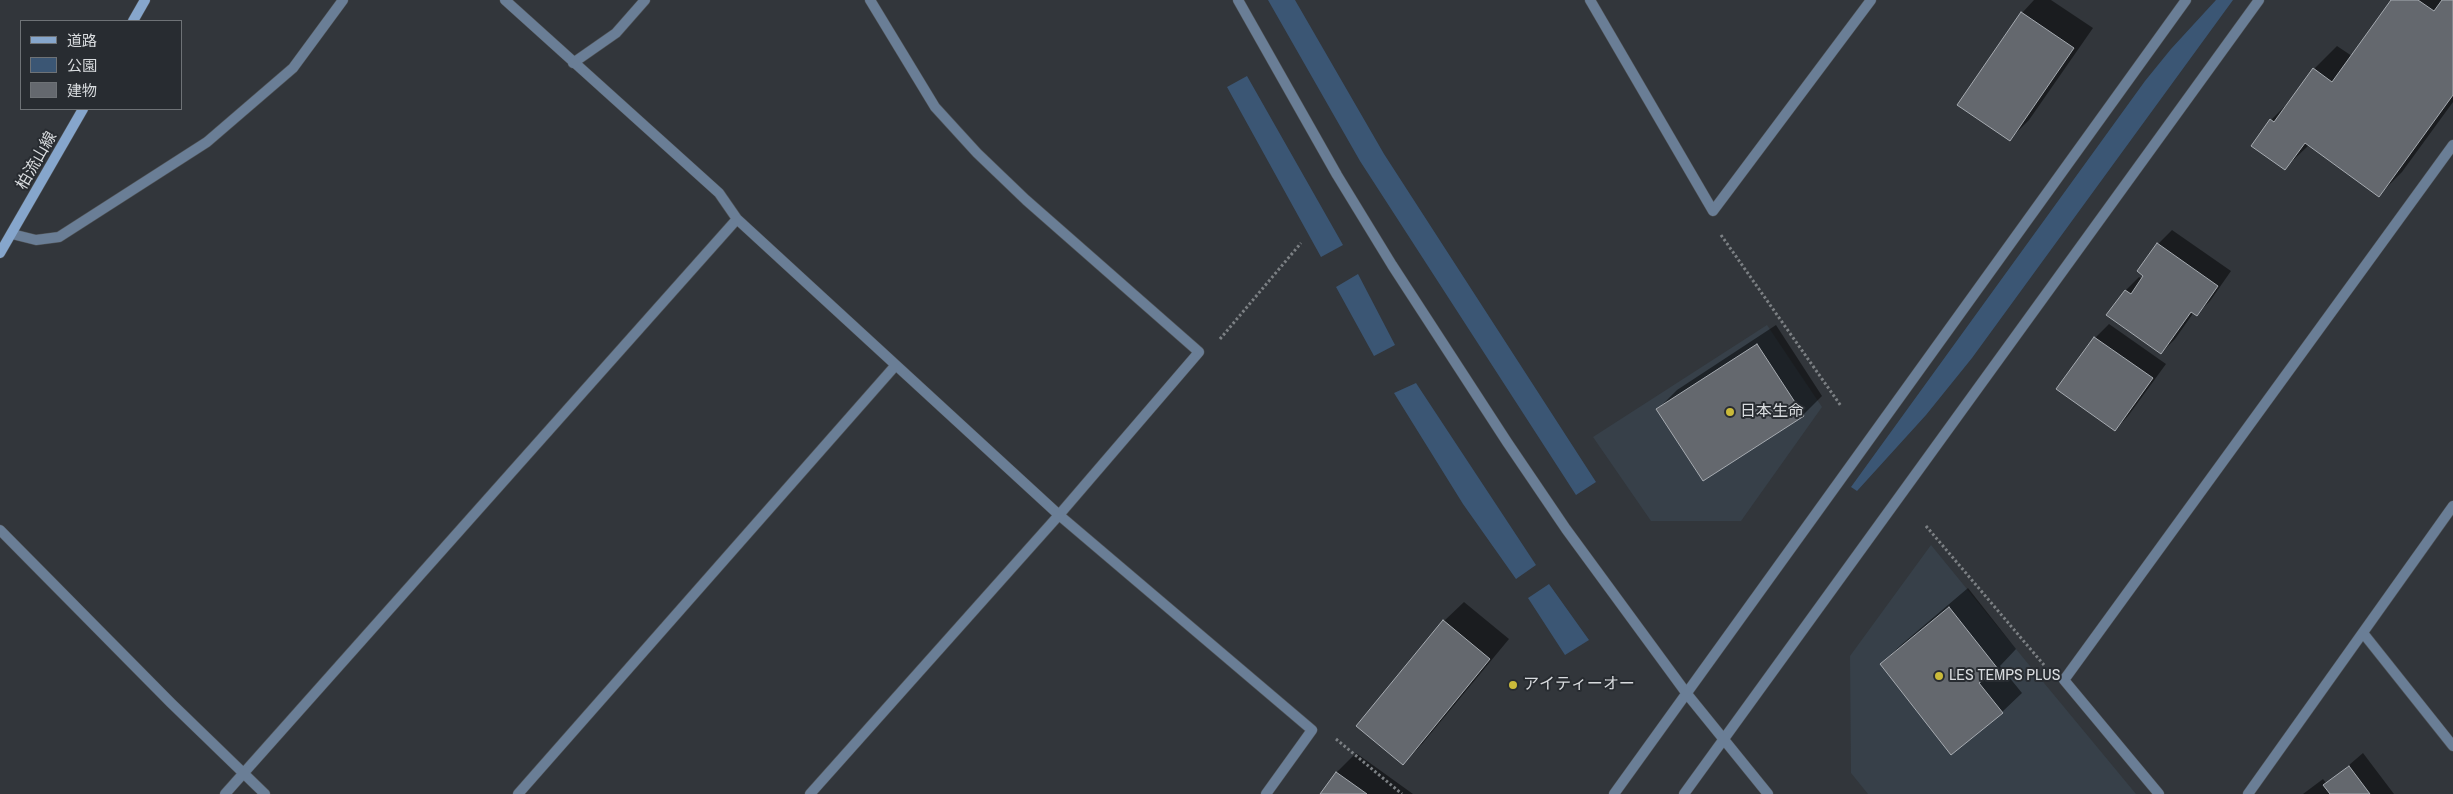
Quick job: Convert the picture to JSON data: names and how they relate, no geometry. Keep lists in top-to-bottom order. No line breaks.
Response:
{"streets":{"main road":["柏流山線"]},"places":["日本生命","LES TEMPS PLUS","アイティーオー"],"legend":["道路","公園","建物"]}
